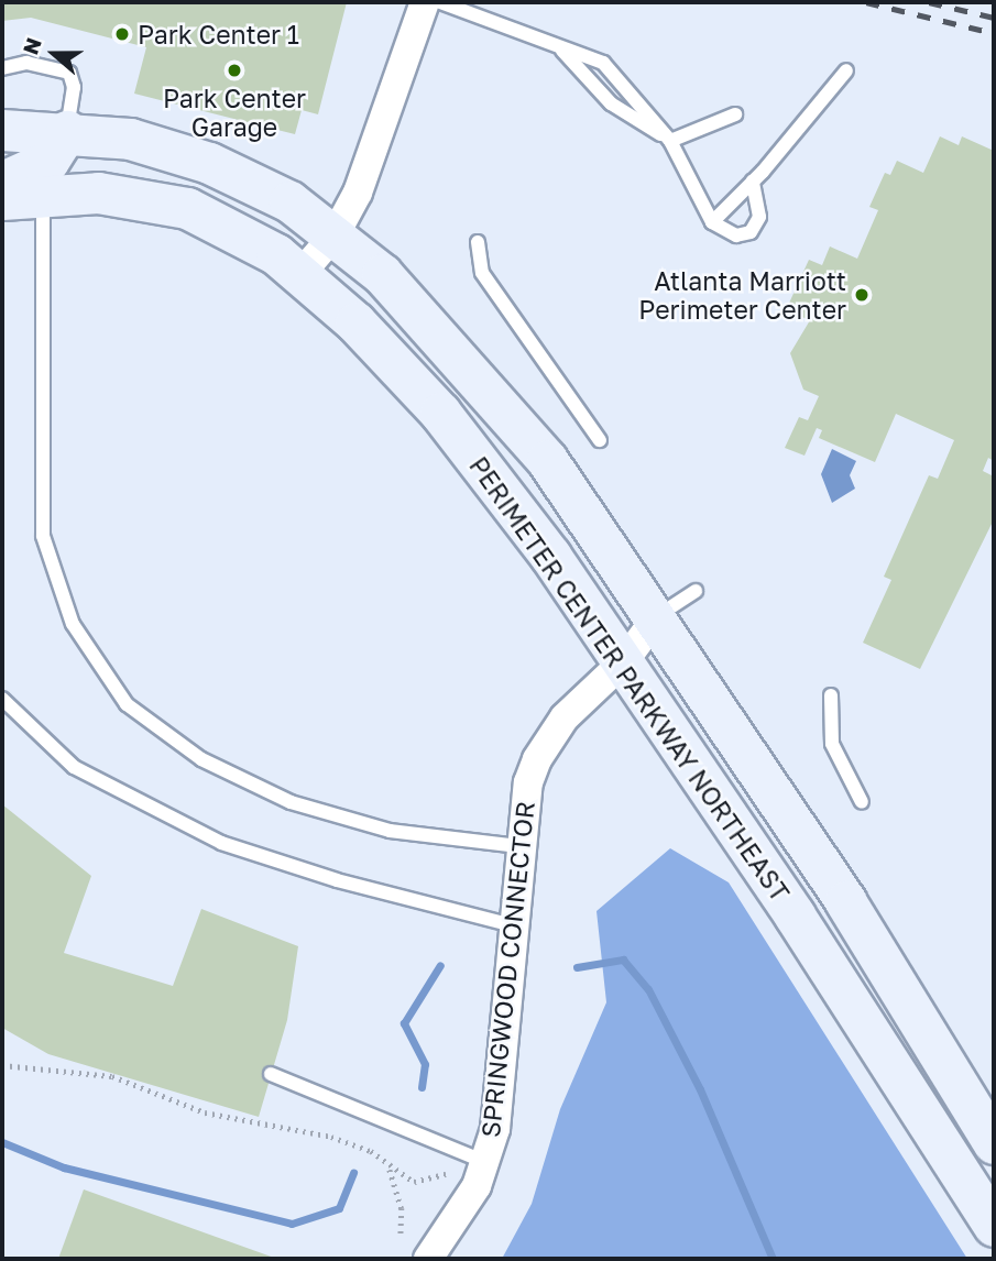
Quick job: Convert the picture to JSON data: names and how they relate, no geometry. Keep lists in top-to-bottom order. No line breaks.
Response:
{"streets":{"main road":["PERIMETER CENTER PARKWAY NORTHEAST"],"street":["SPRINGWOOD CONNECTOR"]},"crossings":[["PERIMETER CENTER PARKWAY NORTHEAST","SPRINGWOOD CONNECTOR"]],"places":["Park Center 1","Park Center Garage","Atlanta Marriott Perimeter Center"],"north":"left"}
